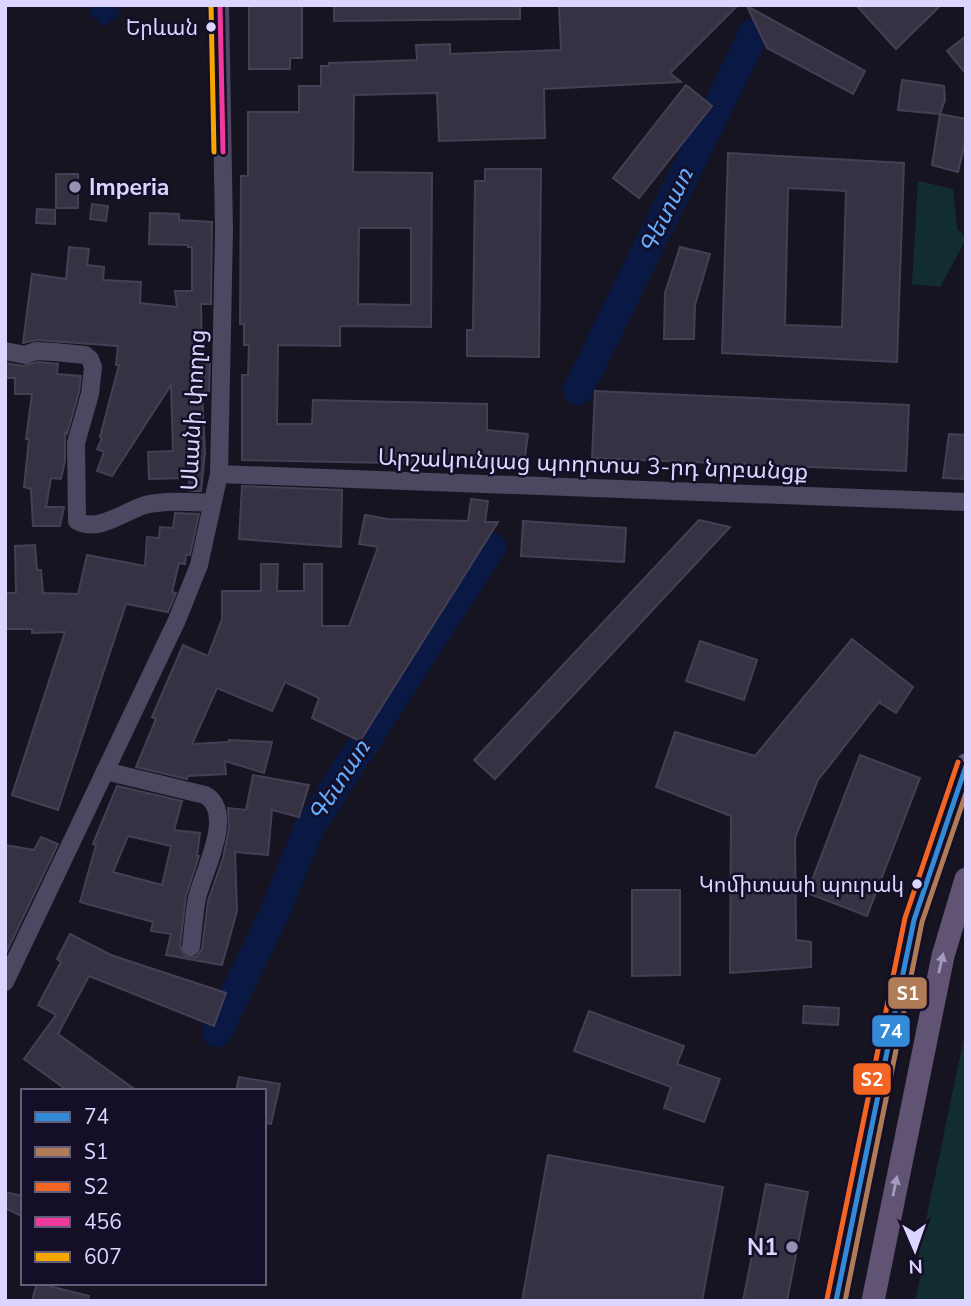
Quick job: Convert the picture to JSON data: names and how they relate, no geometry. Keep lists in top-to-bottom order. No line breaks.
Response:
{"streets":{"street":["Սևանի փողոց","Արշակունյաց պողոտա 3-րդ նրբանցք"]},"crossings":[["Սևանի փողոց","Արշակունյաց պողոտա 3-րդ նրբանցք"]],"water":["Գետառ"],"places":["Երևան","Imperia","Կոմիտասի պուրակ","N1"],"lines":["transit line 456","transit line 607","transit line Տ2","transit line 74","transit line Տ1"],"legend":["74","Տ1","Տ2","456","607"],"north":"bottom"}
